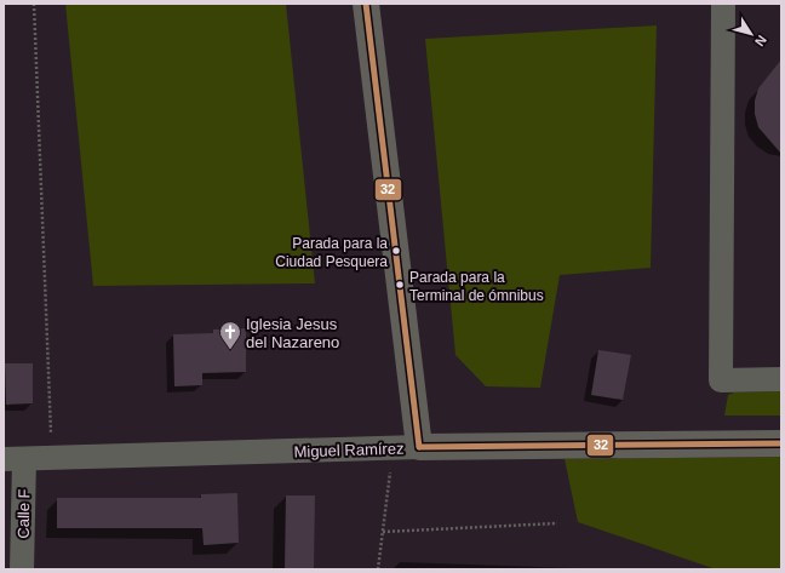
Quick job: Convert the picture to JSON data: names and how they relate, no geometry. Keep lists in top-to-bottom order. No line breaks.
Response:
{"streets":{"main road":["Miguel Ramírez"],"street":["Calle F"]},"crossings":[["Miguel Ramírez","Calle F"]],"places":{"other":["Parada para la Ciudad Pesquera","Parada para la Terminal de ómnibus"],"church":["Iglesia Jesus del Nazareno"]},"lines":["transit line 32"],"north":"bottom right"}
